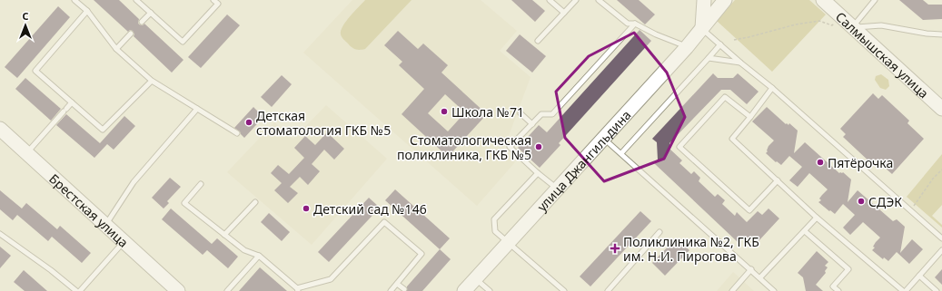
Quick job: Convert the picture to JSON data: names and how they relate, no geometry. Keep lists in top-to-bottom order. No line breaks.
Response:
{"streets":{"main road":["Салмышская улица","улица Джангильдина","Брестская улица"]},"places":{"other":["Школа №71","Детская стоматология ГКБ №5","Стоматологическая поликлиника, ГКБ №5","Пятёрочка","СДЭК","Детский сад №146"],"health":["Поликлиника №2, ГКБ им. Н.И. Пирогова"]},"north":"top"}
